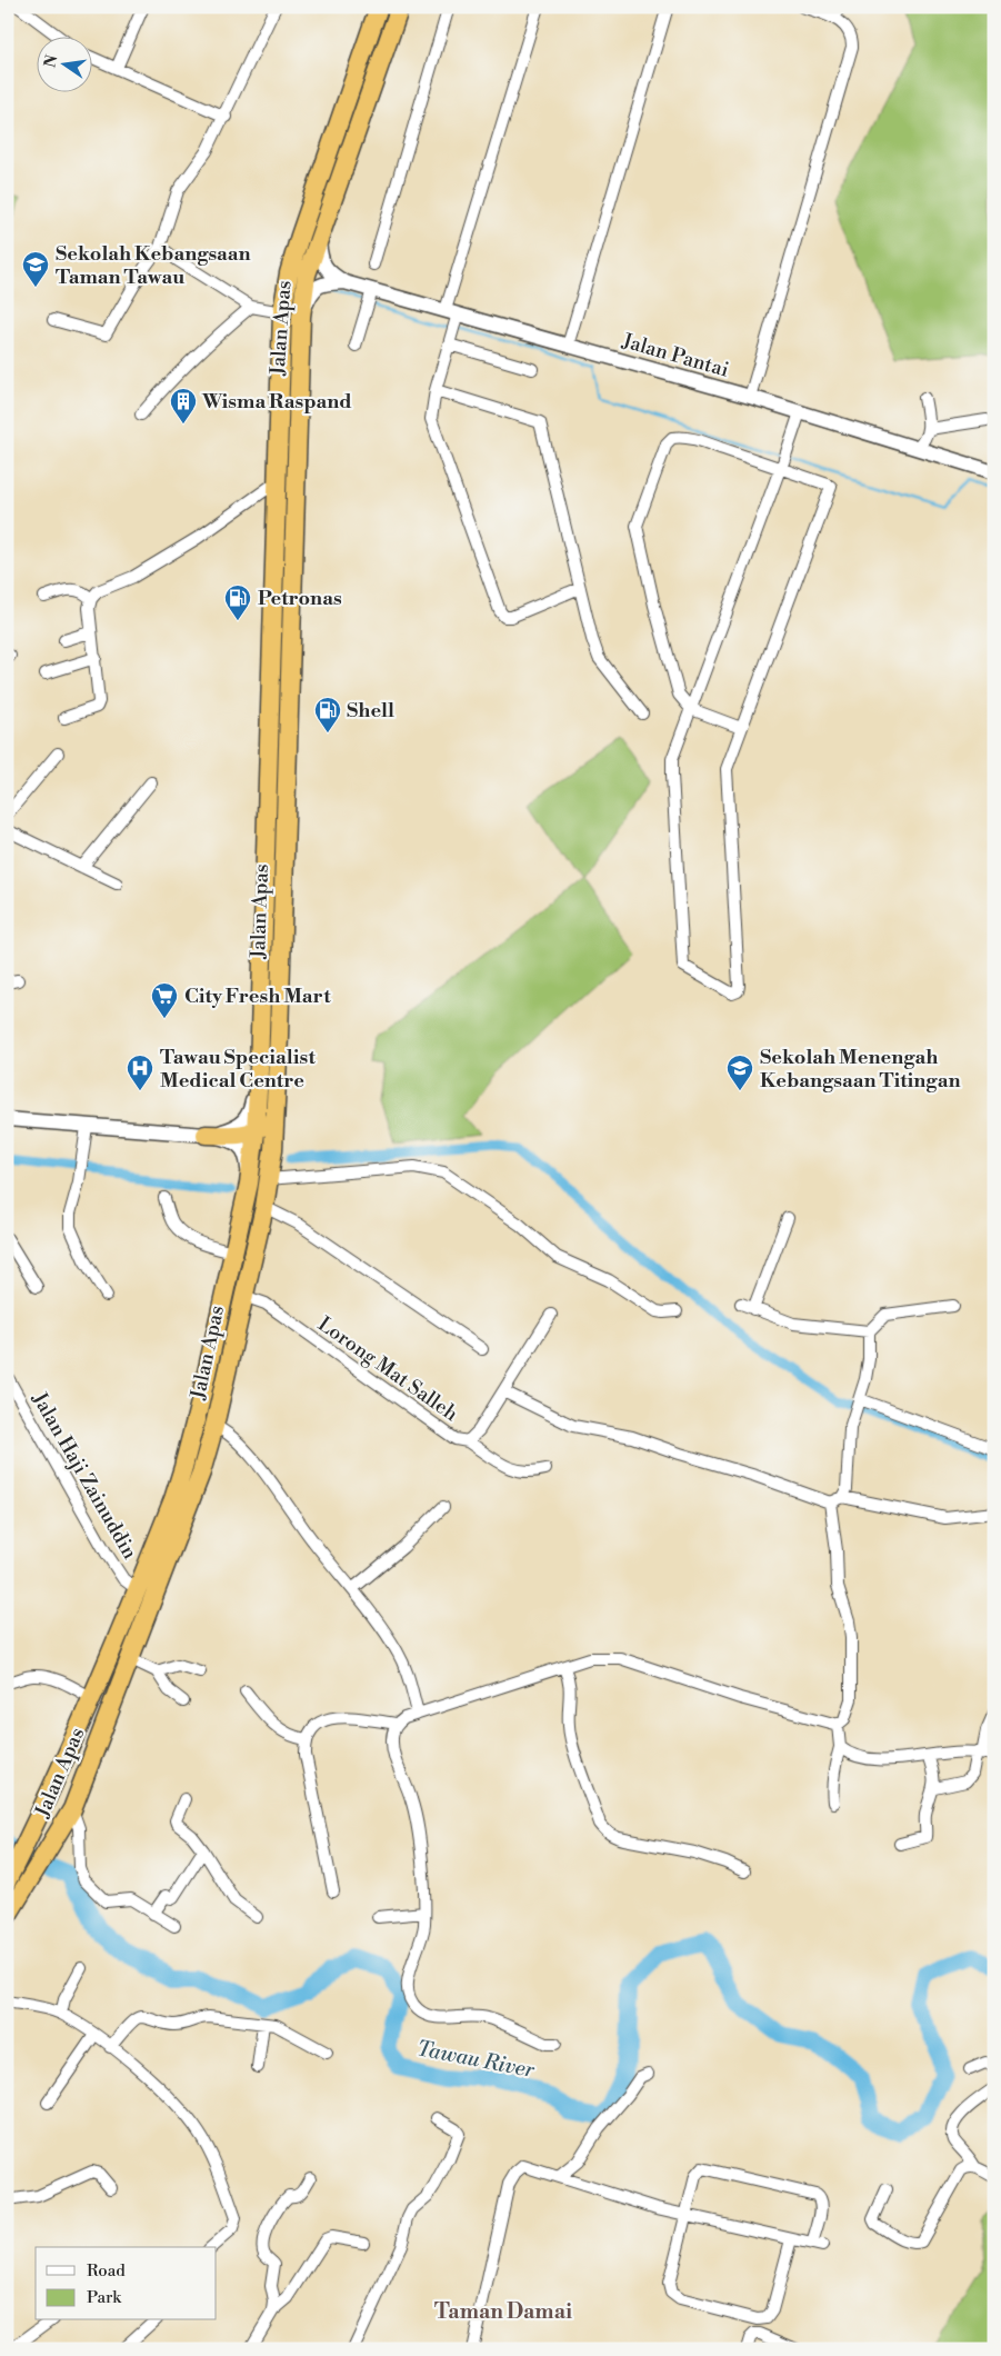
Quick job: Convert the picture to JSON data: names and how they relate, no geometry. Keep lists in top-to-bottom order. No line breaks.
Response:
{"streets":{"highway":["Jalan Apas"],"street":["Jalan Pantai","Lorong Mat Salleh","Jalan Haji Zainuddin"]},"crossings":[["Jalan Apas","Lorong Mat Salleh"],["Jalan Apas","Jalan Haji Zainuddin"]],"districts":["Taman Damai"],"water":["Tawau River"],"places":{"school or university":["Sekolah Kebangsaan Taman Tawau","Sekolah Menengah Kebangsaan Titingan"],"building":["Wisma Raspand"],"fuel station":["Petronas","Shell"],"supermarket":["City Fresh Mart"],"hospital":["Tawau Specialist Medical Centre"]},"legend":["Road","Park"],"north":"left"}
